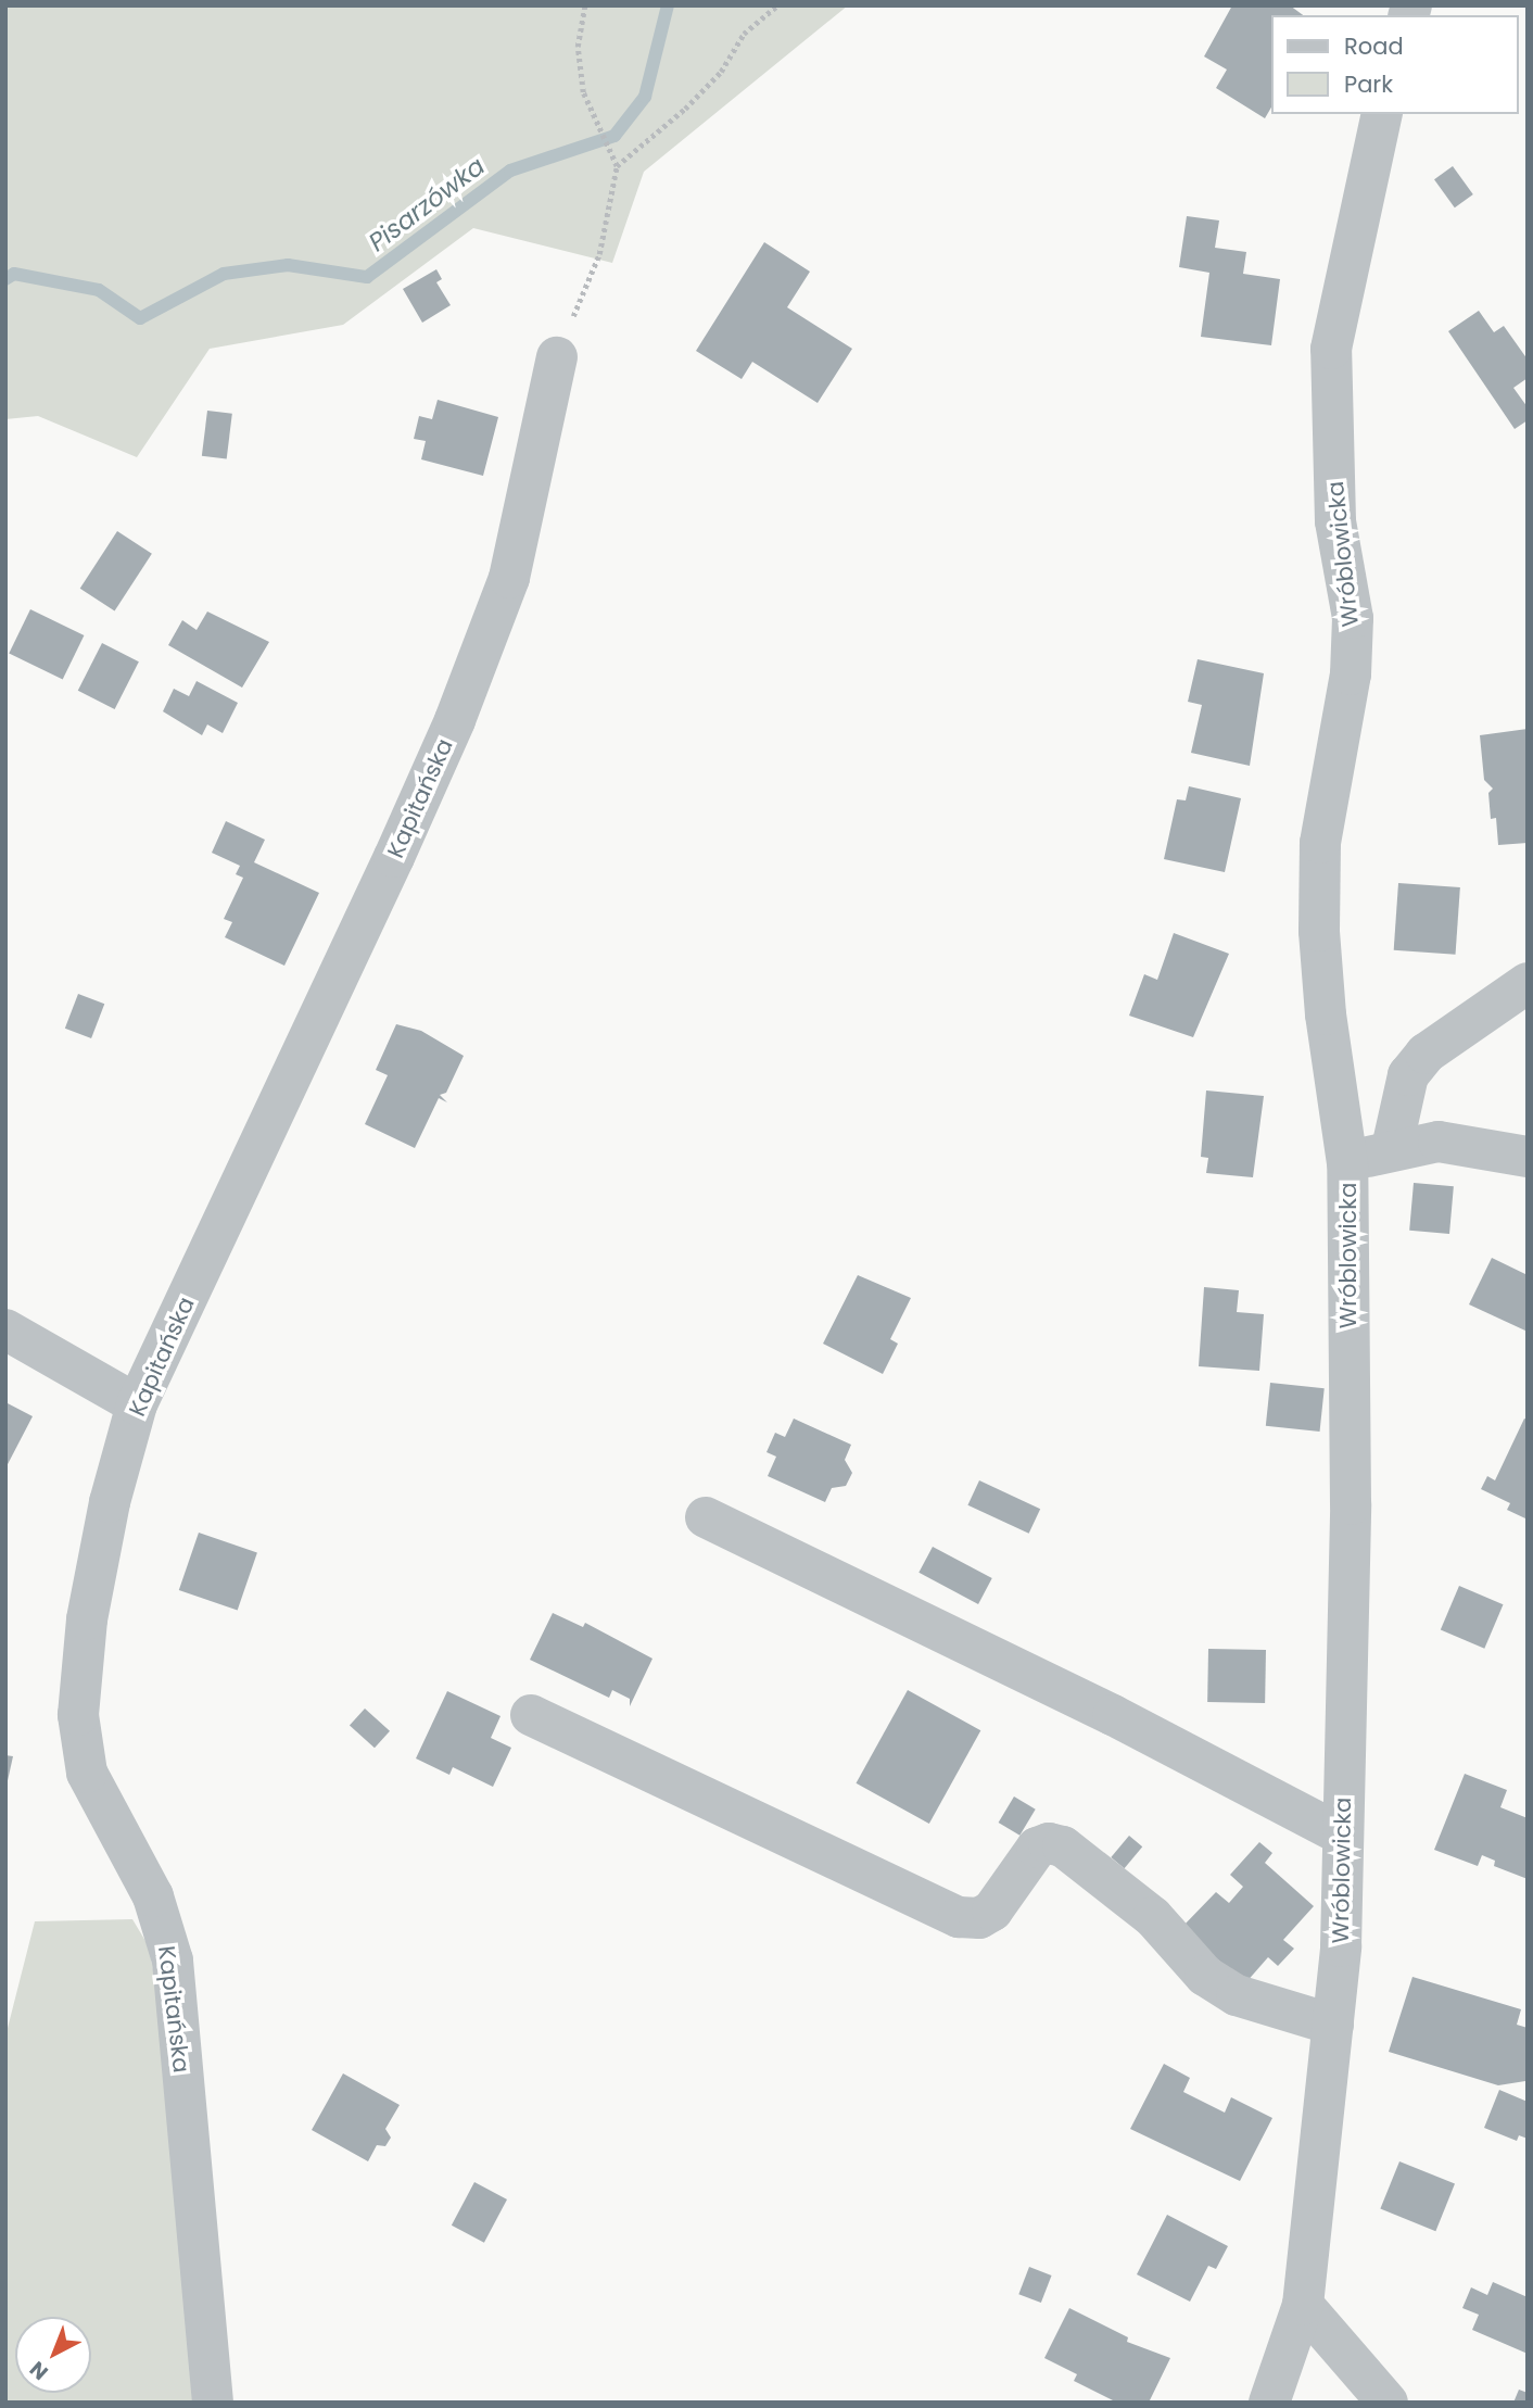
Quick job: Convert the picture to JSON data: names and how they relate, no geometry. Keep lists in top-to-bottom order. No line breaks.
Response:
{"streets":{"street":["Wróblowicka","Kapitańska"]},"water":["Pisarzówka"],"legend":["Road","Park"],"north":"bottom left"}
